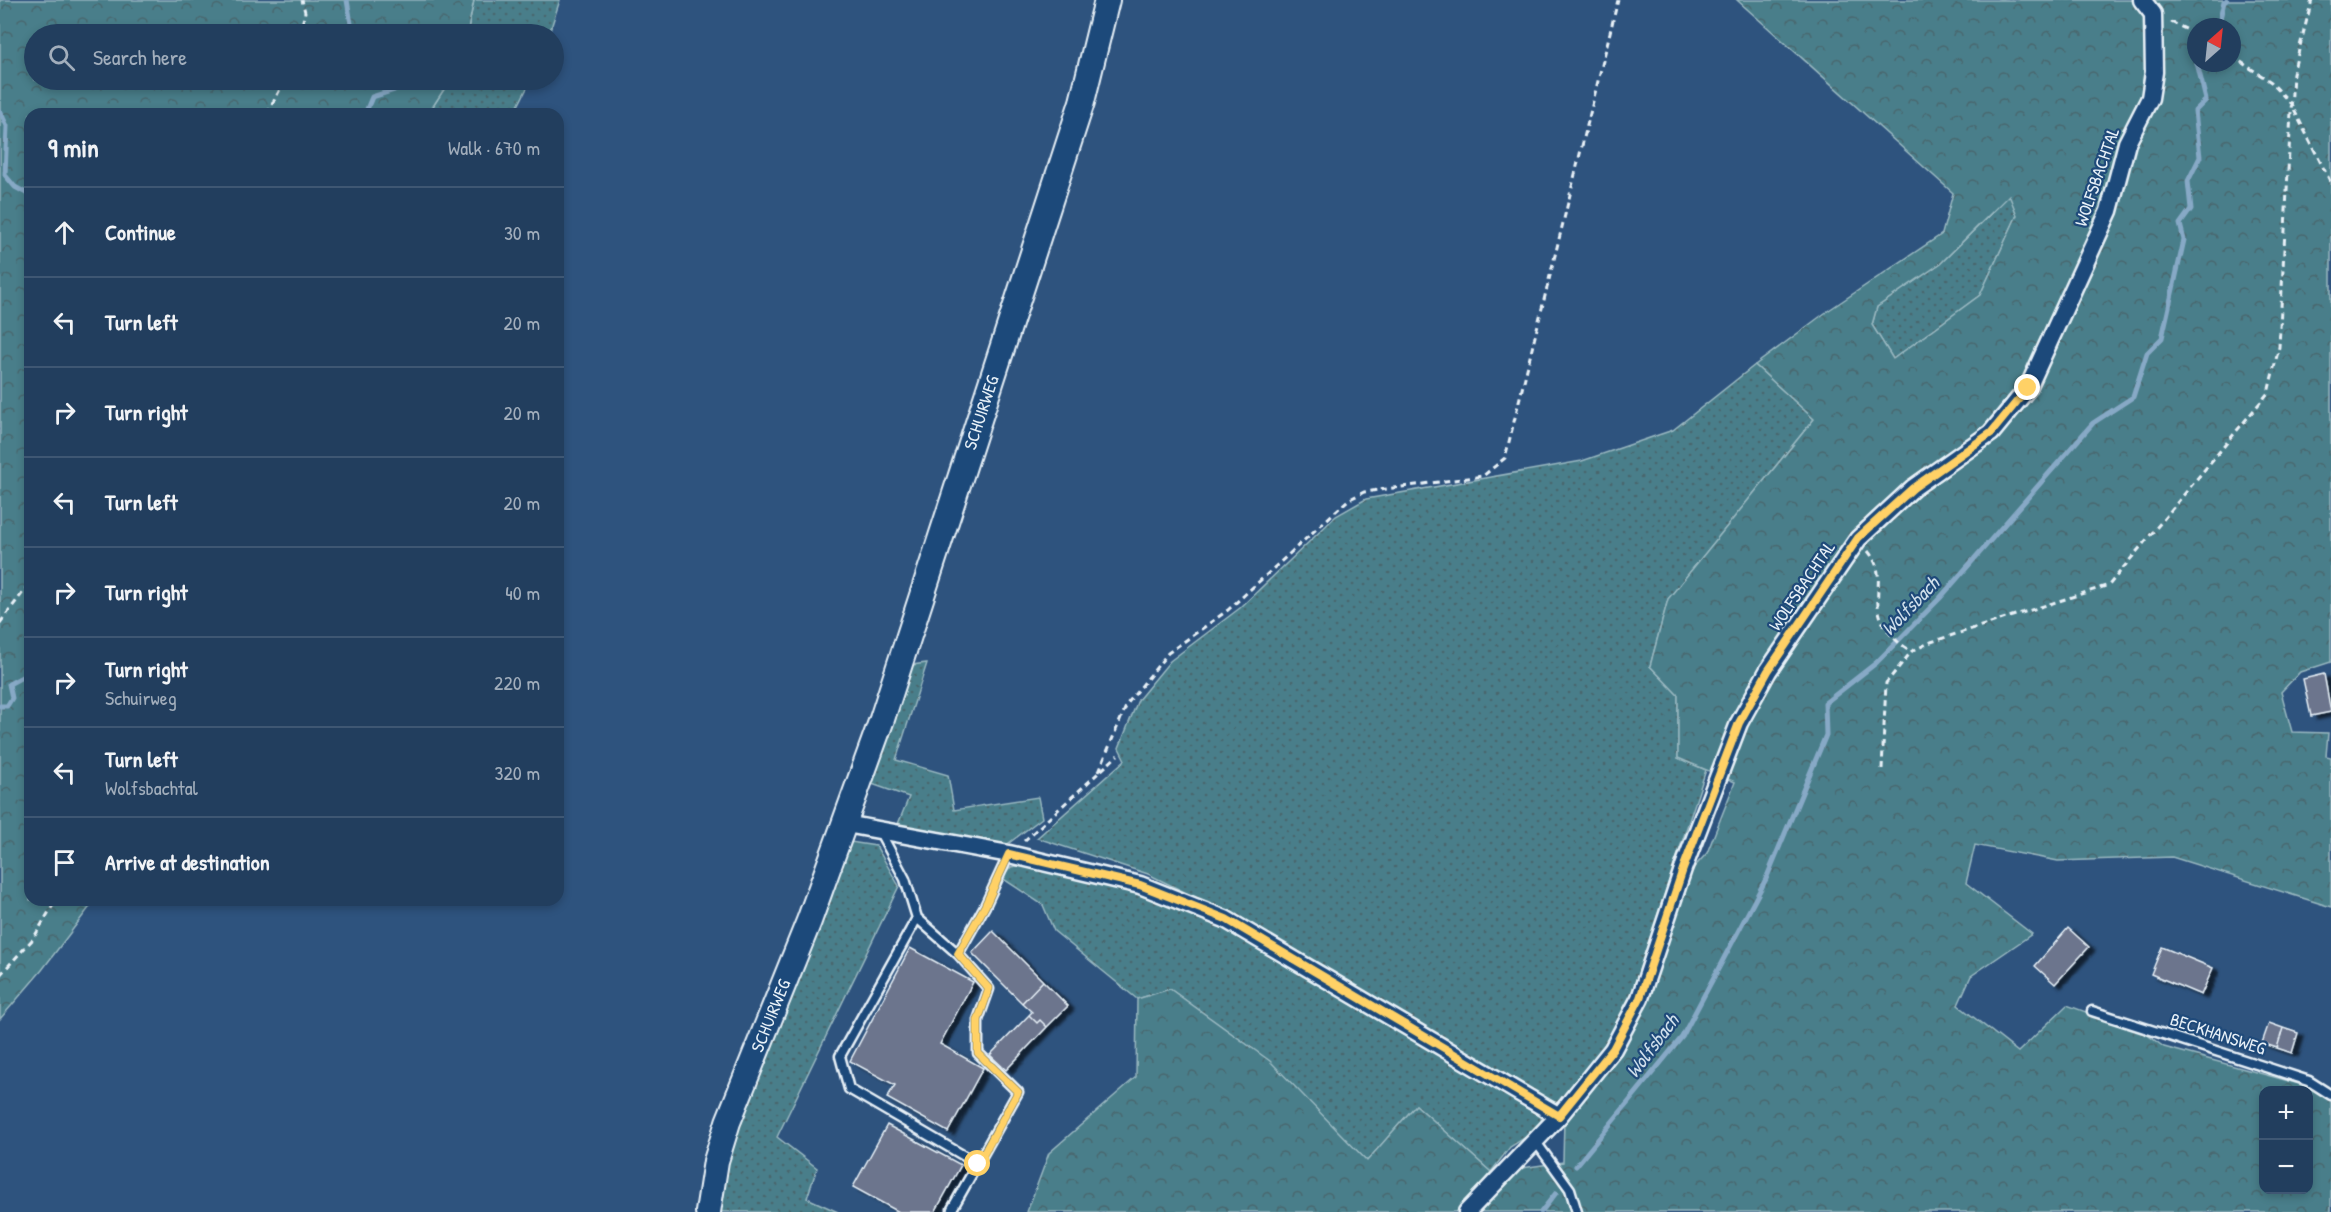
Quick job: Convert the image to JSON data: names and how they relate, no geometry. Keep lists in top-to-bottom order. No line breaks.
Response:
{"streets":{"main road":["SCHUIRWEG"],"street":["WOLFSBACHTAL"],"lane":["BECKHANSWEG"]},"water":["Wolfsbach"],"north":"top right","page":{"search":"Search here","heading":["9 min","Walk · 670 m"],"list":[["Continue","30 m"],["Turn left","20 m"],["Turn right","20 m"],["Turn left","20 m"],["Turn right","40 m"],["Turn right","Schuirweg","220 m"],["Turn left","Wolfsbachtal","320 m"],"Arrive at destination"],"map_buttons":["+","−"]}}
